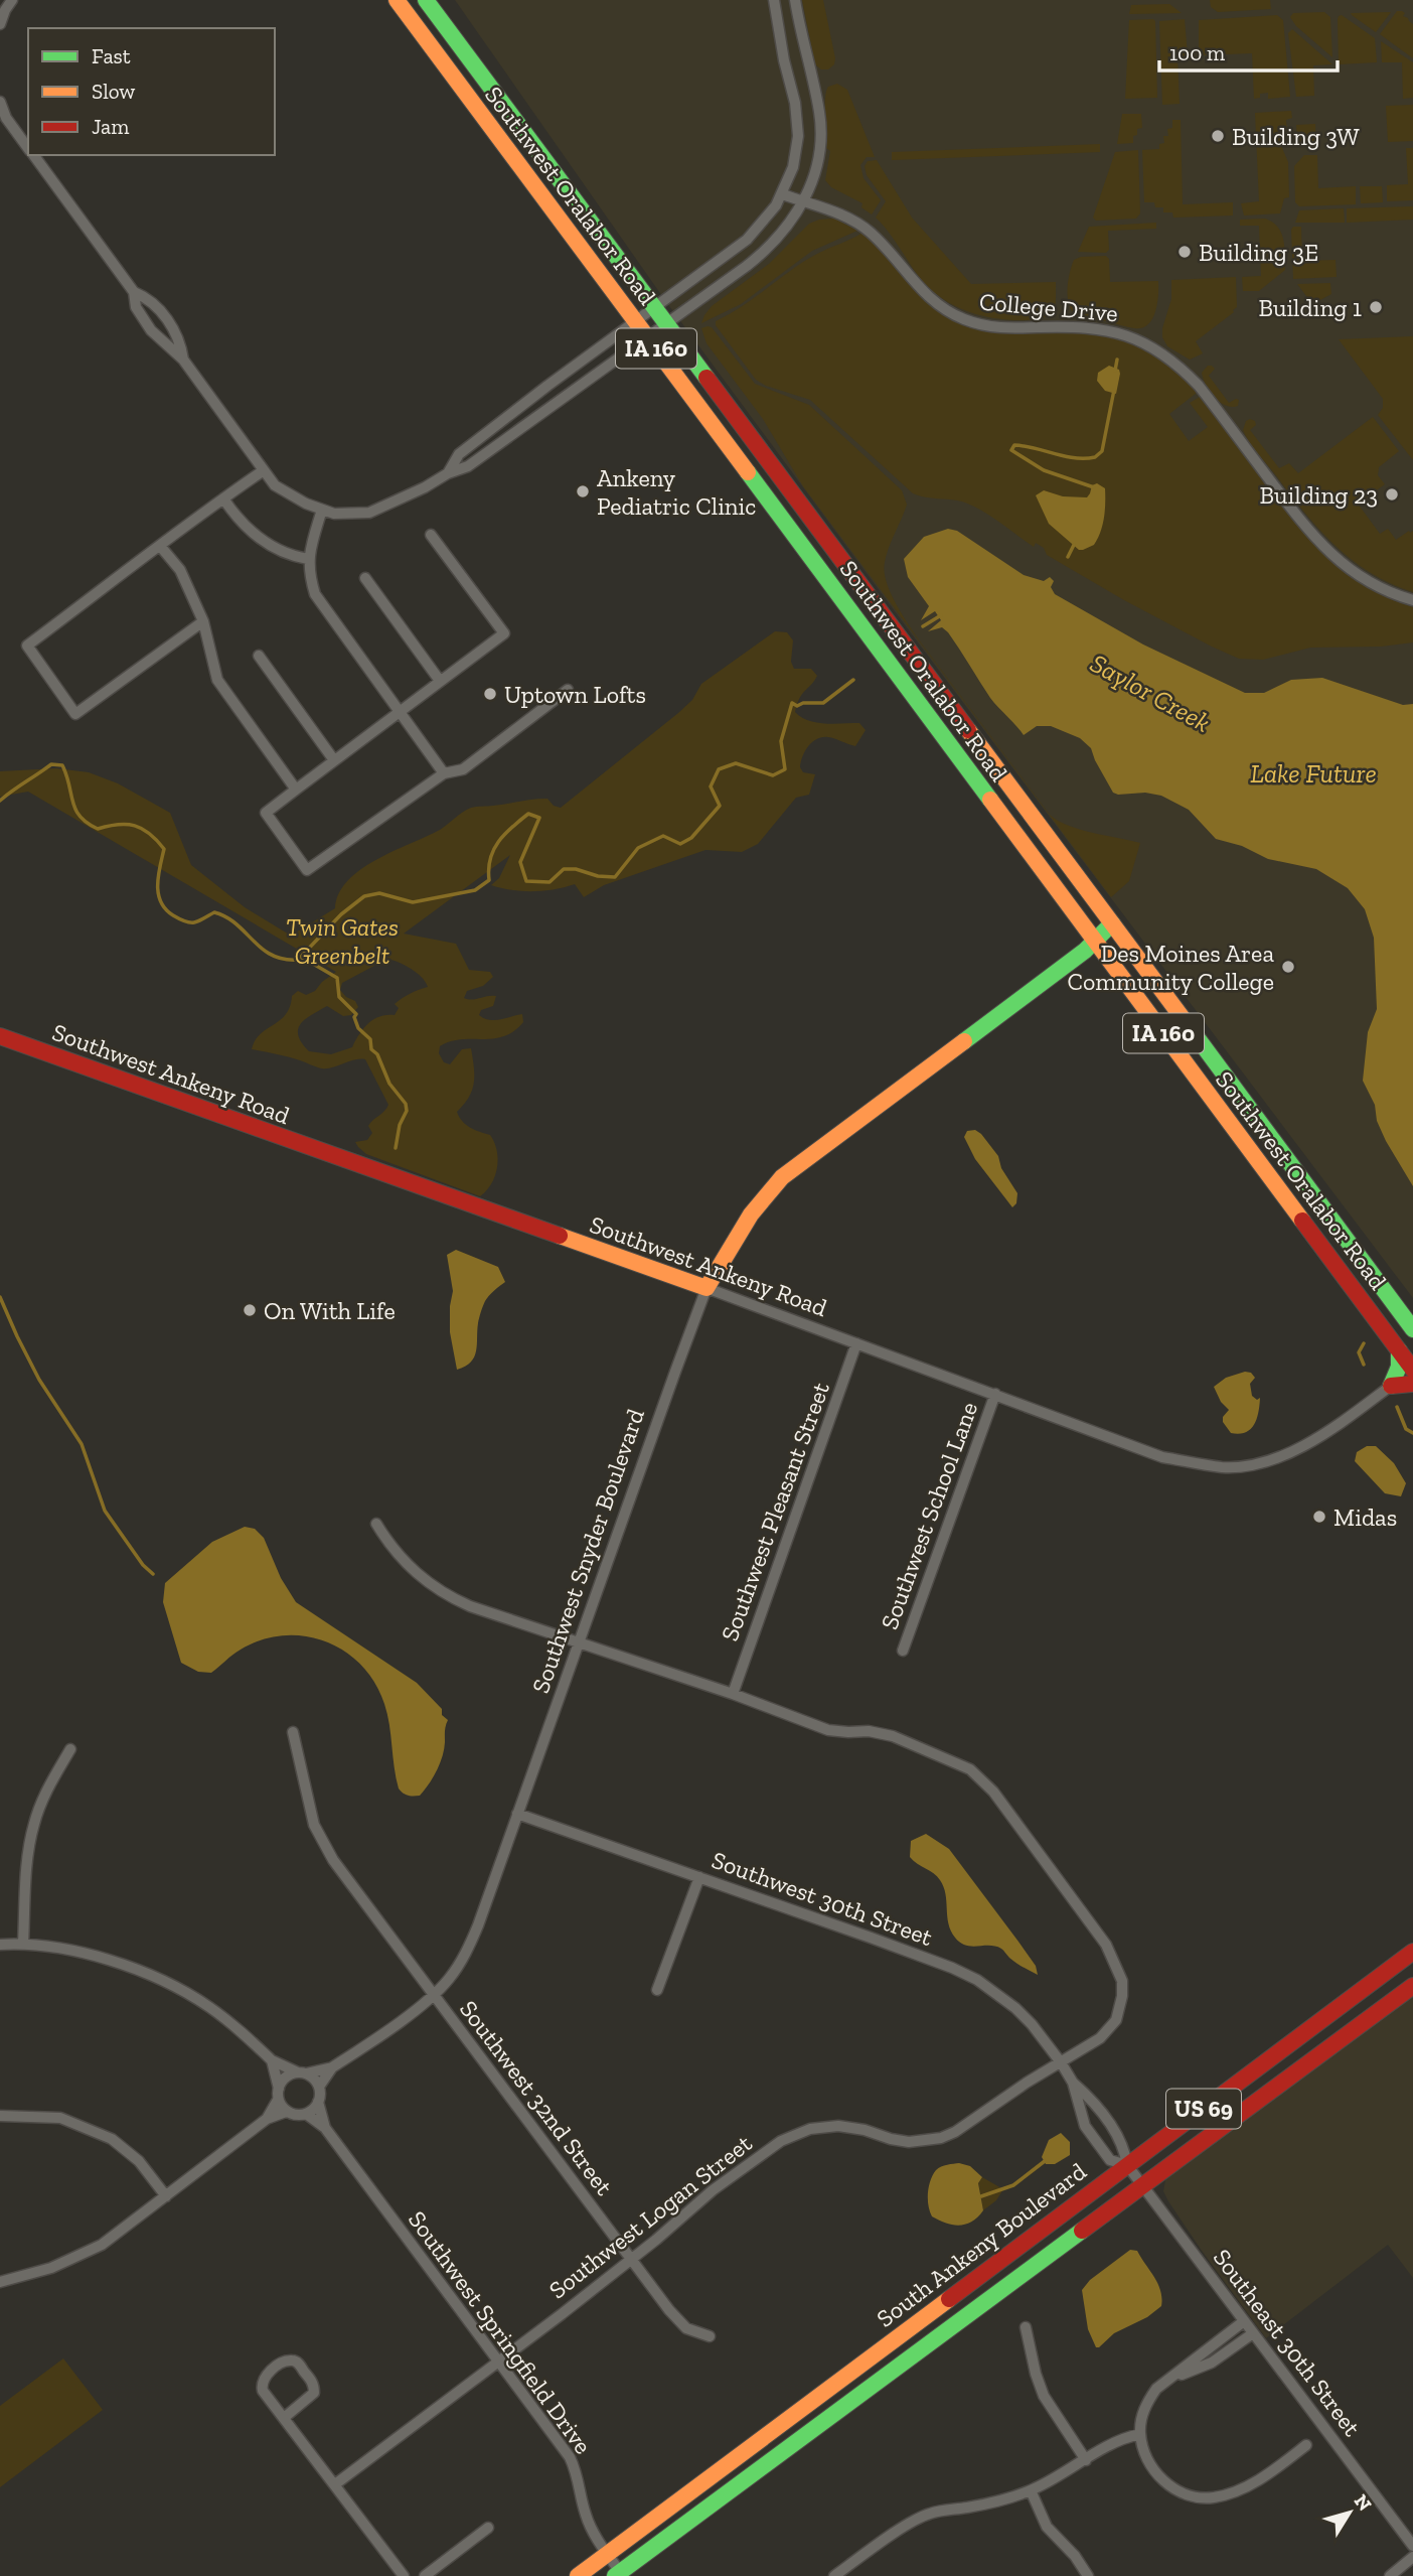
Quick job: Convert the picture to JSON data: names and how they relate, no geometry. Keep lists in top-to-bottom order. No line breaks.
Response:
{"streets":{"main road":["Southwest Oralabor Road","IA 160","Southwest Ankeny Road","Southwest Snyder Boulevard","US 69","South Ankeny Boulevard"],"street":["College Drive","Southwest Pleasant Street","Southwest School Lane","Southwest 30th Street","Southwest 32nd Street","Southwest Logan Street","Southwest Springfield Drive","Southeast 30th Street"]},"crossings":[["Southwest Oralabor Road","Southwest Snyder Boulevard"],["Southwest Ankeny Road","Southwest Pleasant Street"],["Southwest Ankeny Road","Southwest School Lane"],["Southwest Ankeny Road","Southwest Snyder Boulevard"],["Southwest Pleasant Street","Southwest Logan Street"],["Southwest Snyder Boulevard","Southwest 30th Street"],["Southwest Snyder Boulevard","Southwest 32nd Street"],["Southwest Snyder Boulevard","Southwest Logan Street"],["Southwest 30th Street","Southwest Logan Street"],["Southwest 30th Street","South Ankeny Boulevard"],["Southwest 30th Street","Southeast 30th Street"],["Southwest 32nd Street","Southwest Logan Street"],["Southwest Logan Street","Southwest Springfield Drive"],["South Ankeny Boulevard","Southwest Springfield Drive"],["South Ankeny Boulevard","Southeast 30th Street"]],"water":["Saylor Creek","Lake Future"],"parks":["Twin Gates Greenbelt"],"places":["Building 3W","Building 3E","Building 1","Ankeny Pediatric Clinic","Building 23","Uptown Lofts","Des Moines Area Community College","On With Life","Midas"],"legend":["Fast","Slow","Jam"],"scale_bar":"100 m","north":"top right"}
